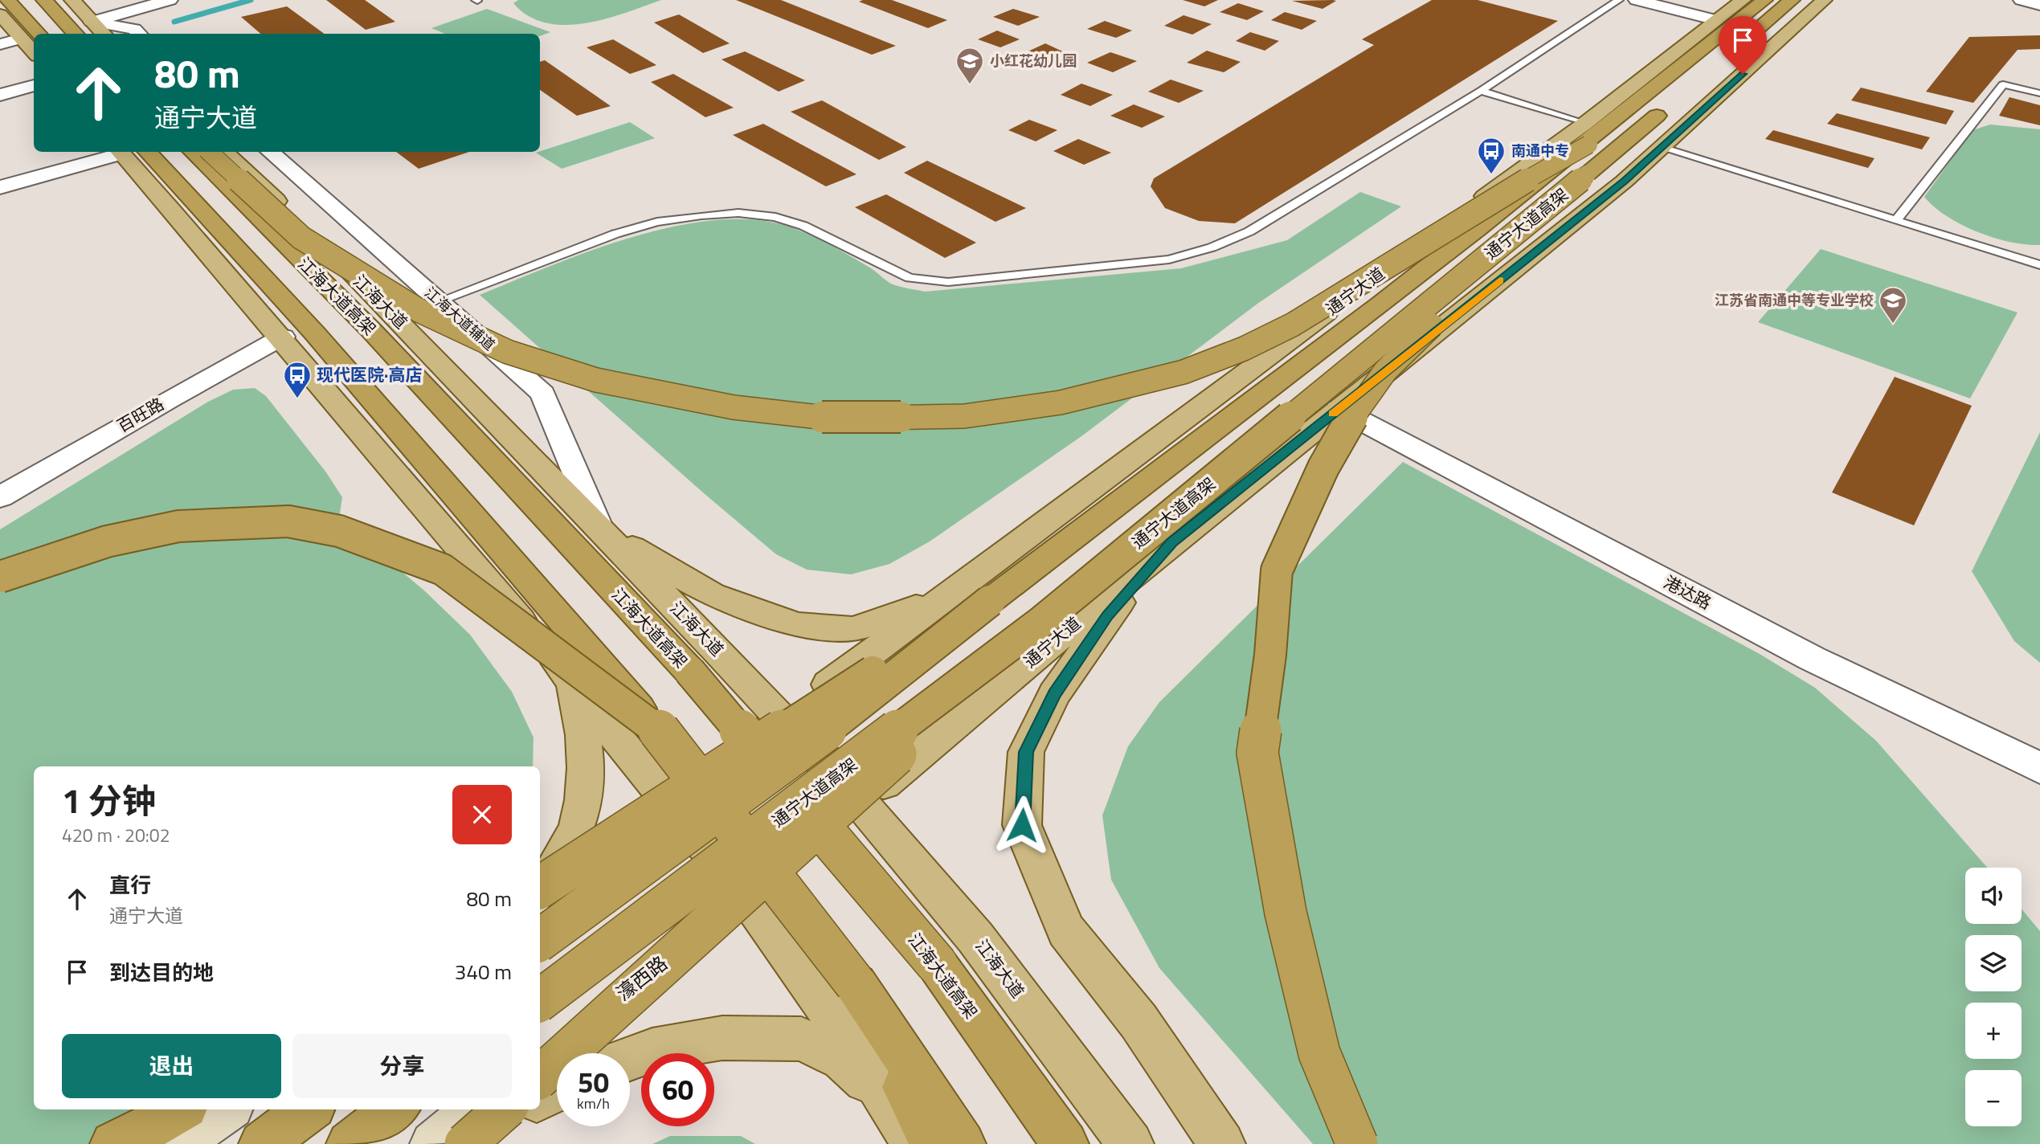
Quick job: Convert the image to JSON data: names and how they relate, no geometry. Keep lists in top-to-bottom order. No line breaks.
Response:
{"streets":{"highway":["通宁大道高架","江海大道高架"],"main road":["通宁大道","江海大道","濠西路"],"street":["江海大道辅道","百旺路","港达路"]},"crossings":[["通宁大道高架","通宁大道"],["通宁大道","江海大道"],["通宁大道","港达路"],["通宁大道","濠西路"],["江海大道","江海大道辅道"]],"places":{"school or university":["小红花幼儿园","江苏省南通中等专业学校"],"bus stop":["南通中专","现代医院·高店"]},"page":{"turn":["80 m","通宁大道"],"heading":["1 分钟","420 m · 20:02"],"list":[{"name":"直行","note":"通宁大道","value":"80 m"},{"name":"到达目的地","value":"340 m"}],"map_buttons":["+","−"],"buttons":["退出","分享"],"speed":"50 km/h","limit":"60"}}
